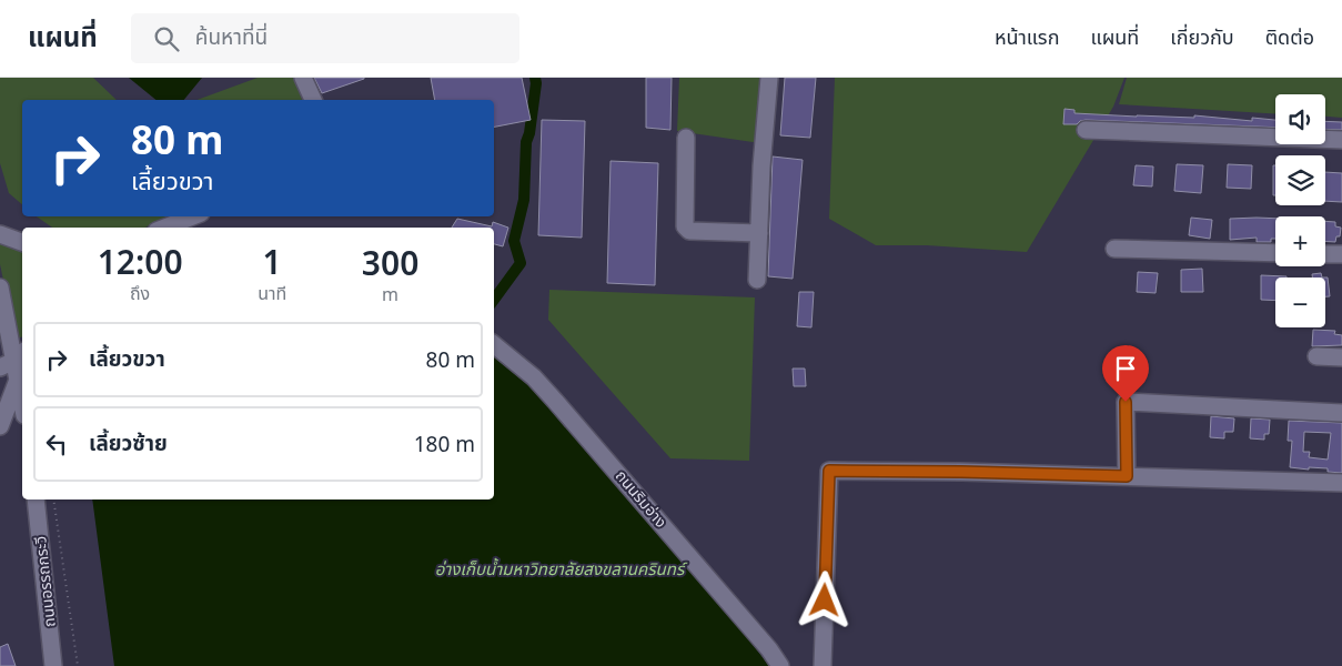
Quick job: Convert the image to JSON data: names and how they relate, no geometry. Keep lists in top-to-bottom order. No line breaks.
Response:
{"streets":{"street":["ถนนริมอ่าง","ถนนอรรถกระวี"]},"water":["อ่างเก็บน้ำมหาวิทยาลัยสงขลานครินทร์"],"page":{"header":"แผนที่","search":"ค้นหาที่นี่","nav":["หน้าแรก","แผนที่","เกี่ยวกับ","ติดต่อ"],"map_buttons":["+","−"],"turn":["80 m","เลี้ยวขวา"],"eta":["12:00","ถึง","1","นาที","300","m"],"list":[{"name":"เลี้ยวขวา","value":"80 m"},{"name":"เลี้ยวซ้าย","value":"180 m"}]}}
